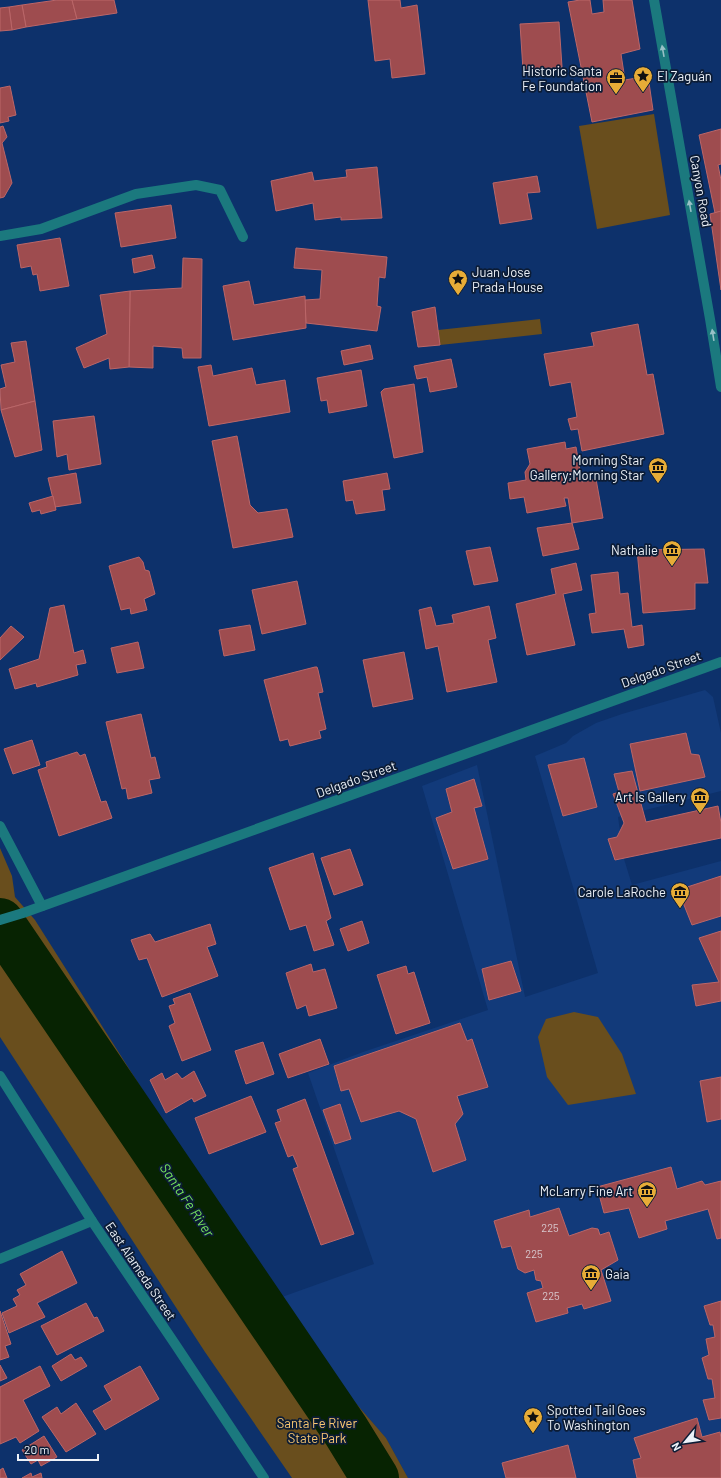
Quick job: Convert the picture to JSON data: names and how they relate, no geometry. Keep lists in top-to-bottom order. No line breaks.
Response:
{"streets":{"street":["Canyon Road","Delgado Street","East Alameda Street"]},"one_way":["Canyon Road"],"water":["Santa Fe River"],"parks":["Santa Fe River State Park"],"places":{"place":["El Zaguán","Juan Jose Prada House","Spotted Tail Goes To Washington"],"office":["Historic Santa Fe Foundation"],"museum":["Morning Star Gallery;Morning Star","Nathalie","Art Is Gallery","Carole LaRoche","McLarry Fine Art","Gaia"]},"house_numbers":["225","225","225"],"scale_bar":"20 m","north":"bottom left"}
